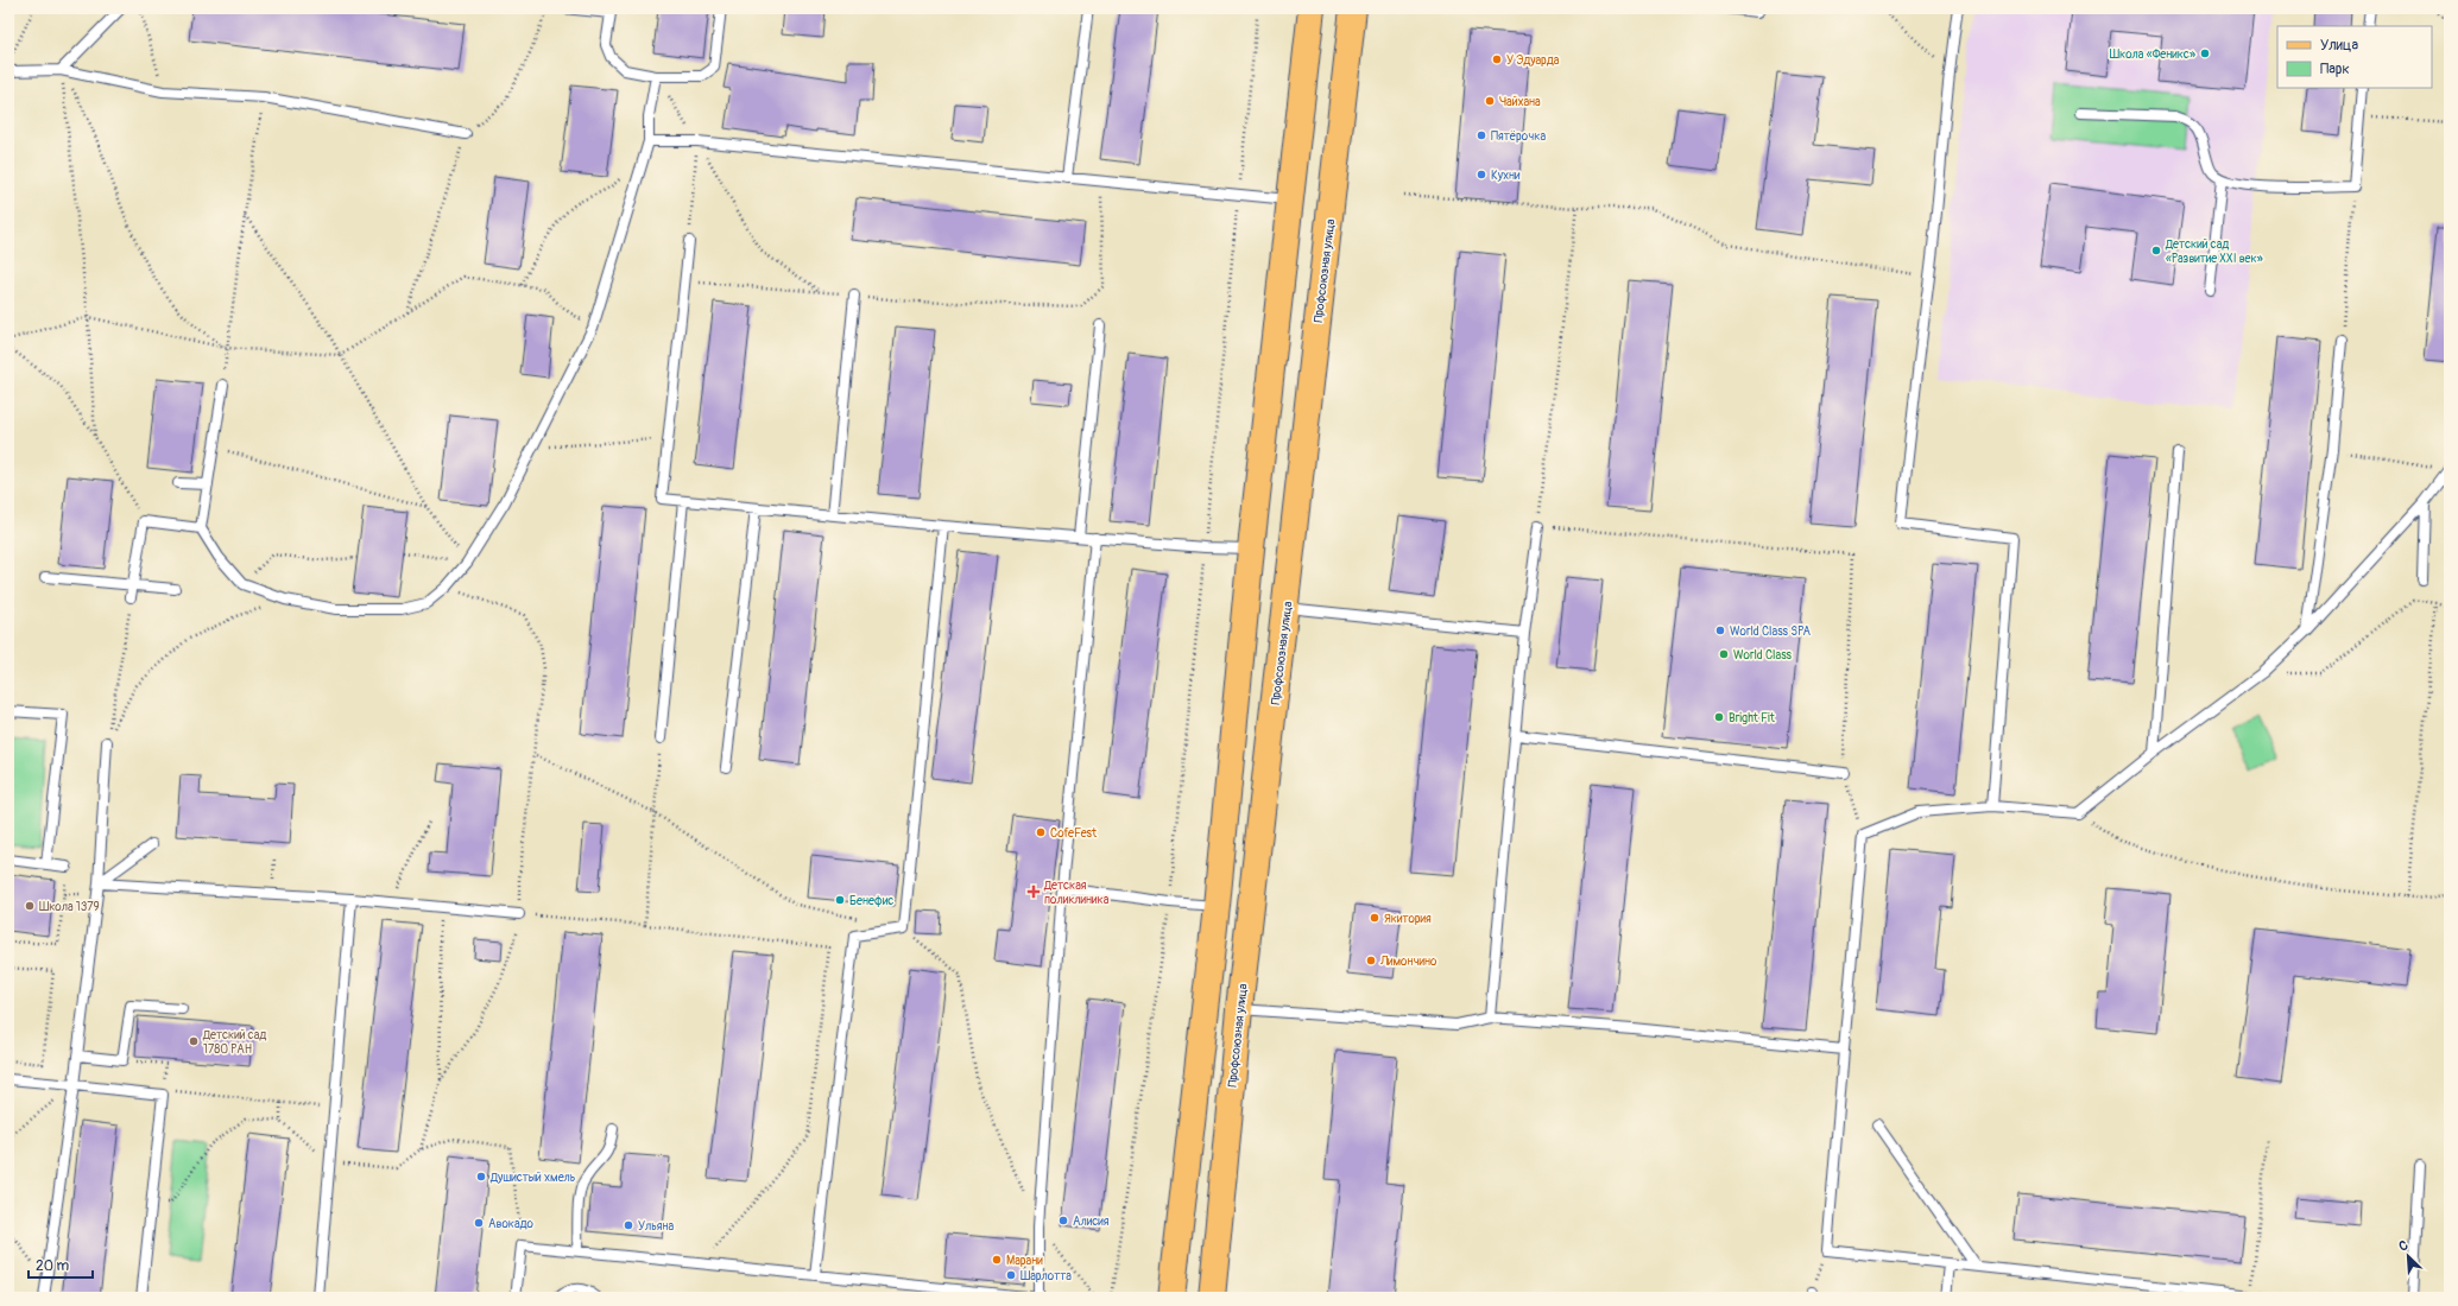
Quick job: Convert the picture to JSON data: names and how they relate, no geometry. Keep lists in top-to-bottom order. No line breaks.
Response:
{"streets":{"main road":["Профсоюзная улица"]},"places":{"other":["Школа «Феникс»","У Эдуарда","Чайхана","Пятёрочка","Кухни","Детский сад «Развитие XXI век»","World Class SPA","World Class","Bright Fit","CofeFest","Бенефис","Школа 1379","Якитория","Лимончино","Детский сад 1780 РАН","Душистый хмель","Алисия","Авокадо","Ульяна","Марани","Шарлотта"],"health":["Детская поликлиника"]},"legend":["Улица","Парк"],"scale_bar":"20 m","north":"top left"}
